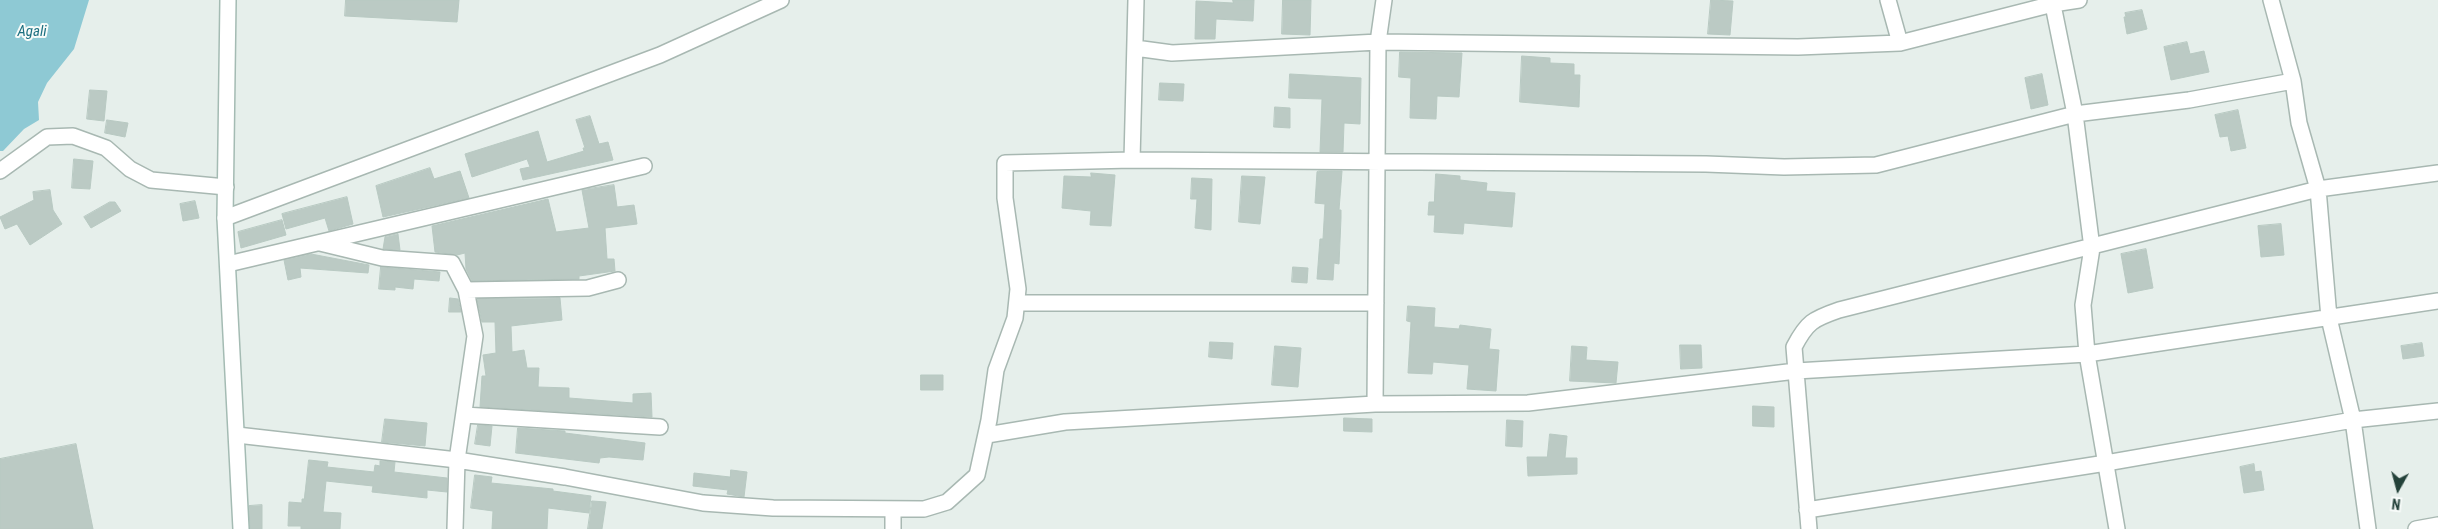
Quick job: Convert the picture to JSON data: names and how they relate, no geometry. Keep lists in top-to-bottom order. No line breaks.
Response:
{"water":["Agali"],"north":"bottom"}
